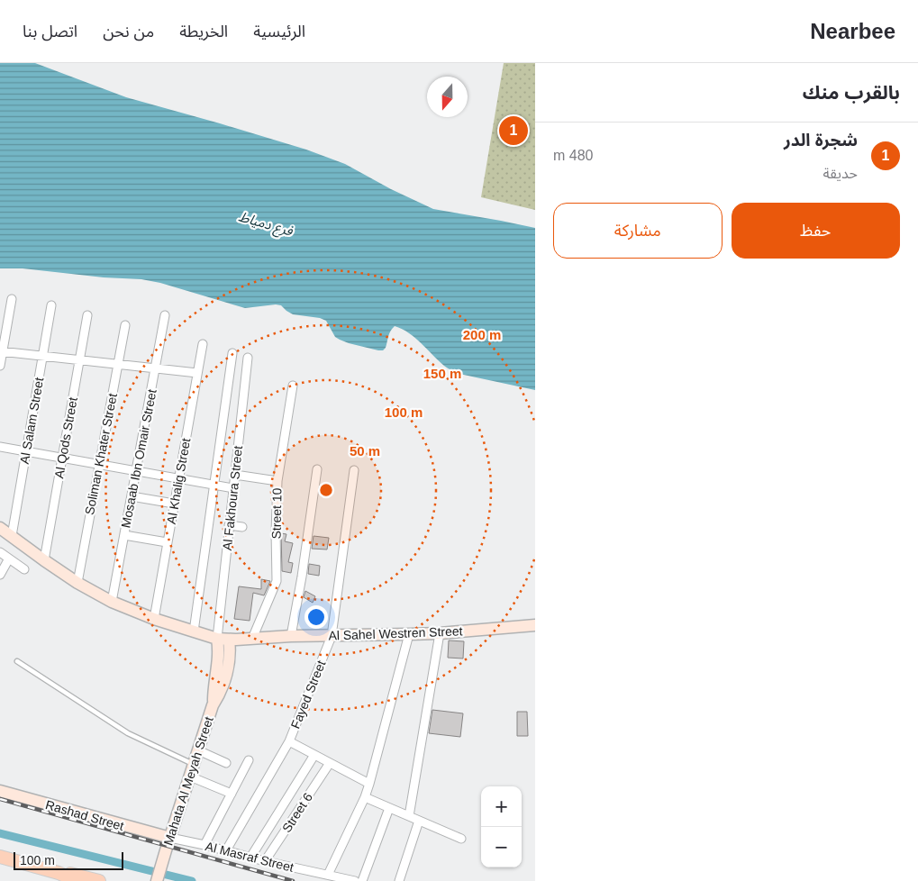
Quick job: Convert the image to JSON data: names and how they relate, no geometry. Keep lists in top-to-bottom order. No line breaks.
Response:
{"streets":{"main road":["Al Sahel Westren Street","Mahata Al Meyah Street","Rashad Street"],"street":["Al Salam Street","Al Qods Street","Soliman Khater Street","Mosaab Ibn Omair Street","Al Khalig Street","Al Fakhoura Street","Street 10","Fayed Street","Street 6","Al Masraf Street"]},"crossings":[["Al Salam Street","Al Sahel Westren Street"],["Al Qods Street","Al Sahel Westren Street"],["Soliman Khater Street","Al Sahel Westren Street"],["Mosaab Ibn Omair Street","Al Sahel Westren Street"],["Al Khalig Street","Al Sahel Westren Street"],["Al Fakhoura Street","Al Sahel Westren Street"],["Al Fakhoura Street","Mahata Al Meyah Street"],["Street 10","Al Sahel Westren Street"],["Al Sahel Westren Street","Fayed Street"],["Al Sahel Westren Street","Mahata Al Meyah Street"],["Fayed Street","Al Masraf Street"],["Mahata Al Meyah Street","Rashad Street"],["Mahata Al Meyah Street","Al Masraf Street"],["Street 6","Al Masraf Street"],["Rashad Street","Al Masraf Street"]],"water":["فرع دمياط"],"scale_bar":"100 m","north":"bottom","page":{"header":"Nearbee","nav":["الرئيسية","الخريطة","من نحن","اتصل بنا"],"heading":"بالقرب منك","pins":"1","list":[{"mark":"1","name":"شجرة الدر","note":"حديقة","value":"480 m"}],"buttons":["حفظ","مشاركة"],"map_buttons":["+","−"],"scale":"100 m"},"rings":["200 m","150 m","100 m","50 m"]}
